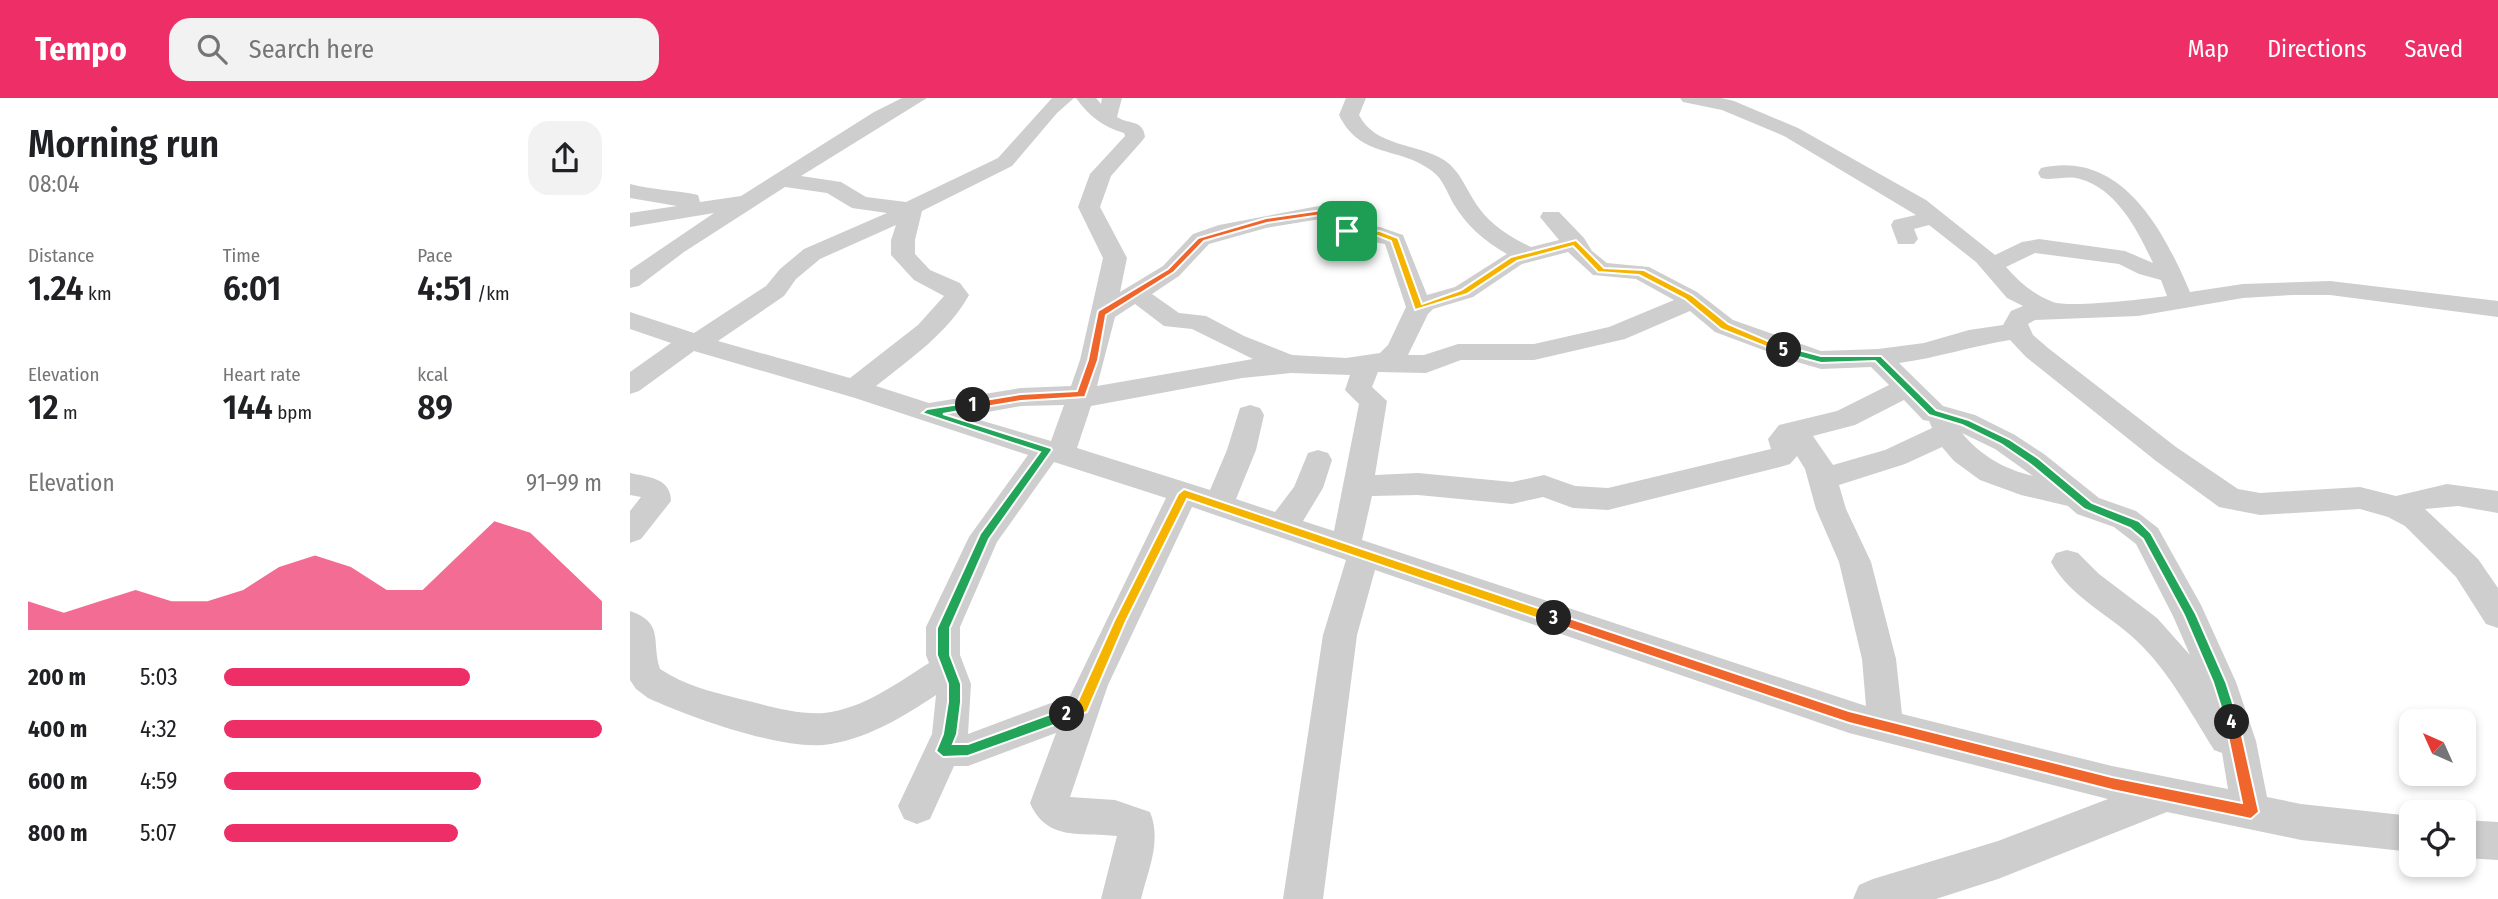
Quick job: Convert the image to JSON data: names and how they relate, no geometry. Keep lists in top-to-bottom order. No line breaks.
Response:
{"north":"top left","page":{"header":"Tempo","search":"Search here","nav":["Map","Directions","Saved"],"heading":["Morning run","08:04"],"stats":[["Distance","1.24 km"],["Time","6:01"],["Pace","4:51 /km"],["Elevation","12 m"],["Heart rate","144 bpm"],["kcal","89"]],"pins":["5","1","3","2","4"],"chart":["Elevation","91–99 m"],"list":[{"name":"200 m","note":"5:03"},{"name":"400 m","note":"4:32"},{"name":"600 m","note":"4:59"},{"name":"800 m","note":"5:07"}]}}
